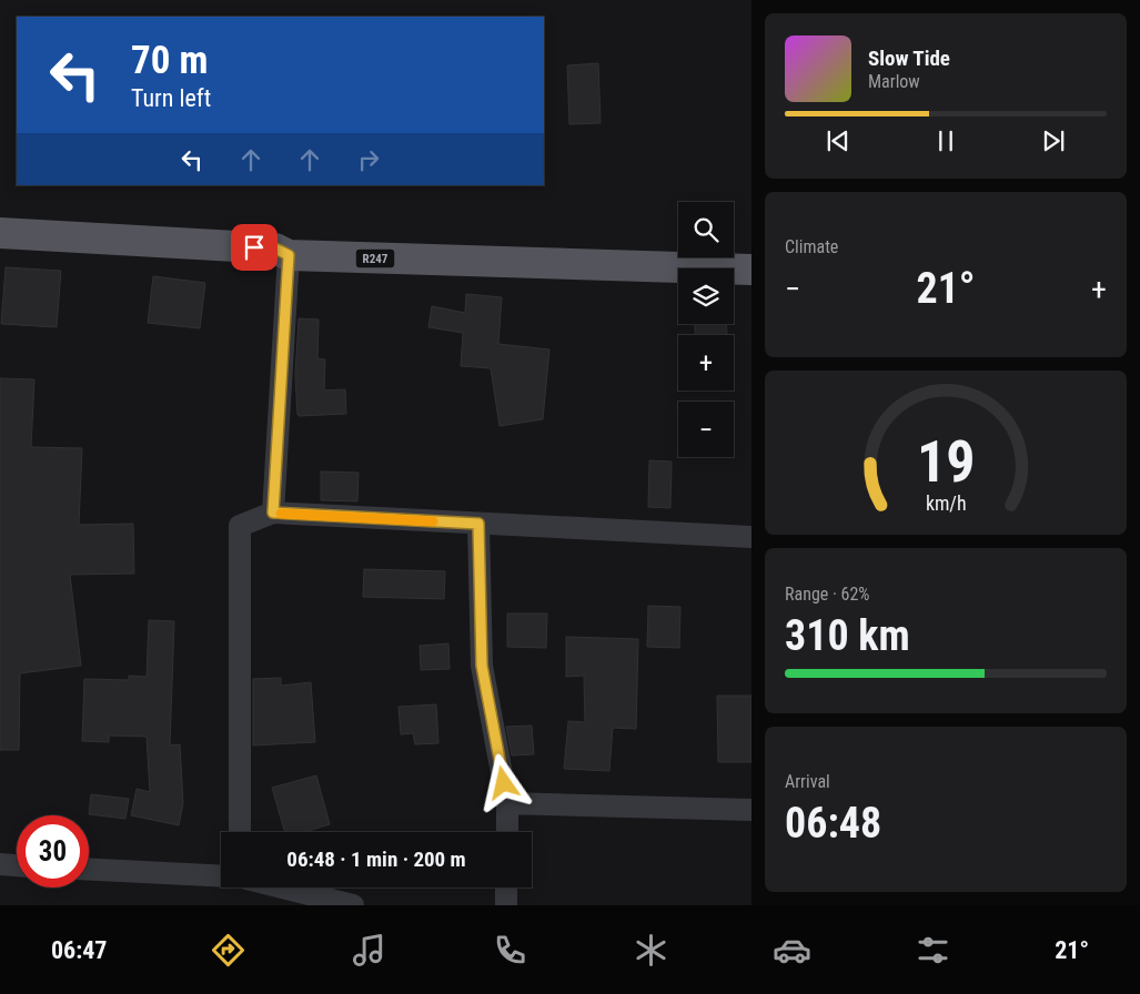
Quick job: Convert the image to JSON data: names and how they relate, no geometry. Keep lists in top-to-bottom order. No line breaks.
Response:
{"streets":{"main road":["R247"]},"page":{"turn":["70 m","Turn left"],"song":["Slow Tide","Marlow"],"tile":["Climate",["Range · 62%","310 km"],["Arrival","06:48"]],"map_buttons":["+","−"],"heat":["−","21°","+"],"limit":"30","trip":"06:48 · 1 min · 200 m","tabs":["06:47","21°"],"gauge":["19","km/h"]}}
